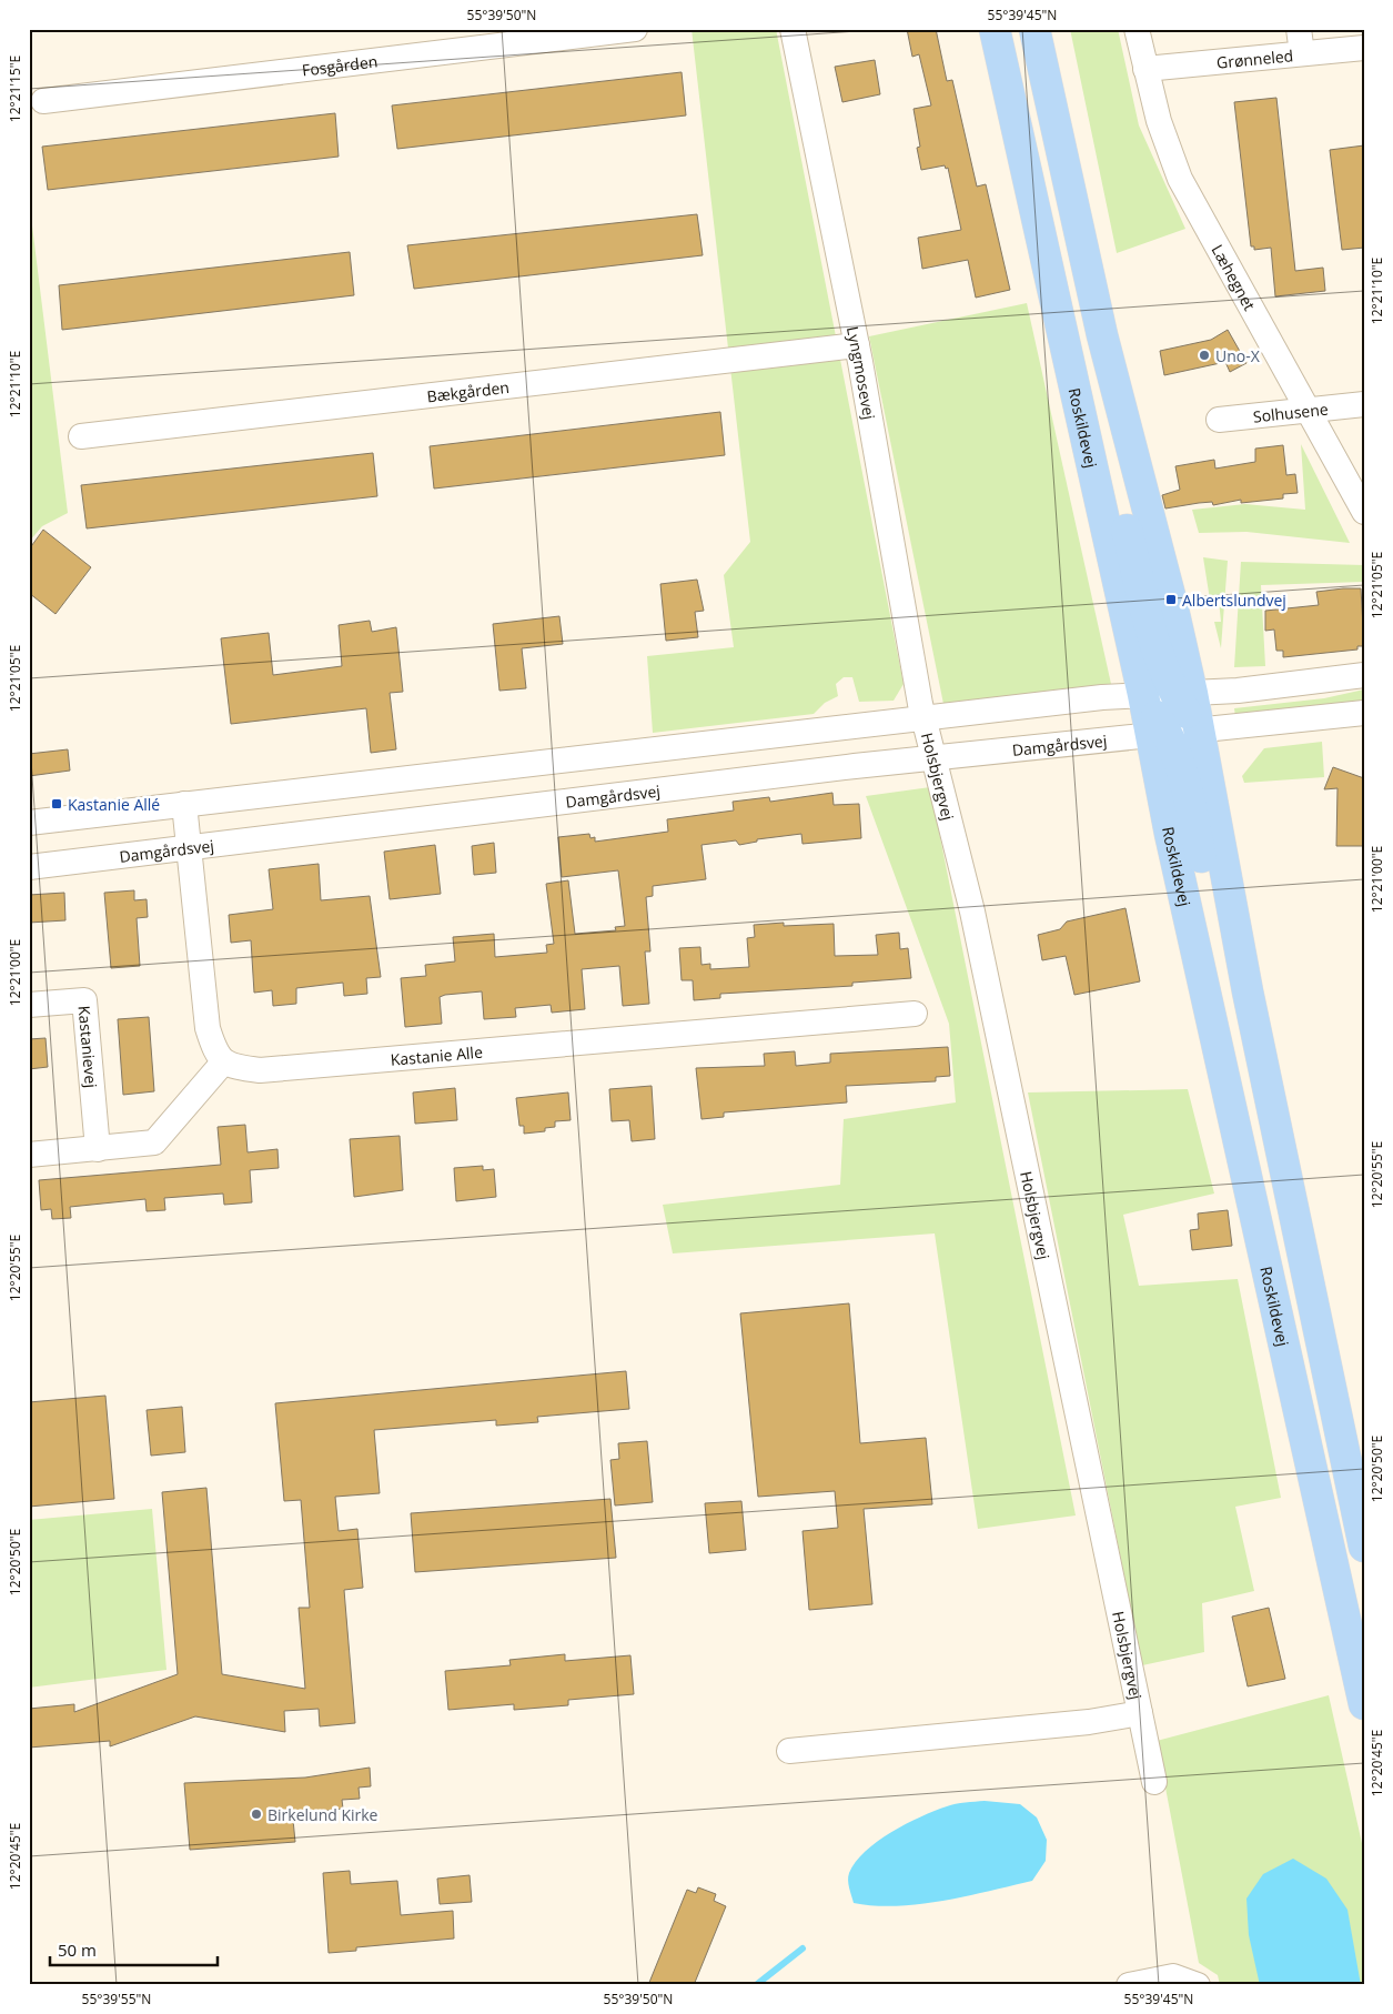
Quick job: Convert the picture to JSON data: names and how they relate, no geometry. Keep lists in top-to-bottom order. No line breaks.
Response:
{"streets":{"main road":["Roskildevej"],"street":["Grønneled","Fosgården","Læhegnet","Lyngmosevej","Bækgården","Solhusene","Damgårdsvej","Holsbjergvej","Kastanievej","Kastanie Alle"]},"crossings":[["Grønneled","Læhegnet"],["Læhegnet","Solhusene"],["Lyngmosevej","Bækgården"],["Lyngmosevej","Holsbjergvej"],["Roskildevej","Damgårdsvej"],["Damgårdsvej","Holsbjergvej"]],"places":{"other":["Uno-X","Birkelund Kirke"],"transit":["Albertslundvej","Kastanie Allé"]},"scale_bar":"50 m","coordinates":["55°39'50\"N","55°39'45\"N","12°21'15\"E","12°21'10\"E","12°21'05\"E","12°21'00\"E","12°20'55\"E","12°20'50\"E","12°20'45\"E","55°39'55\"N"]}
